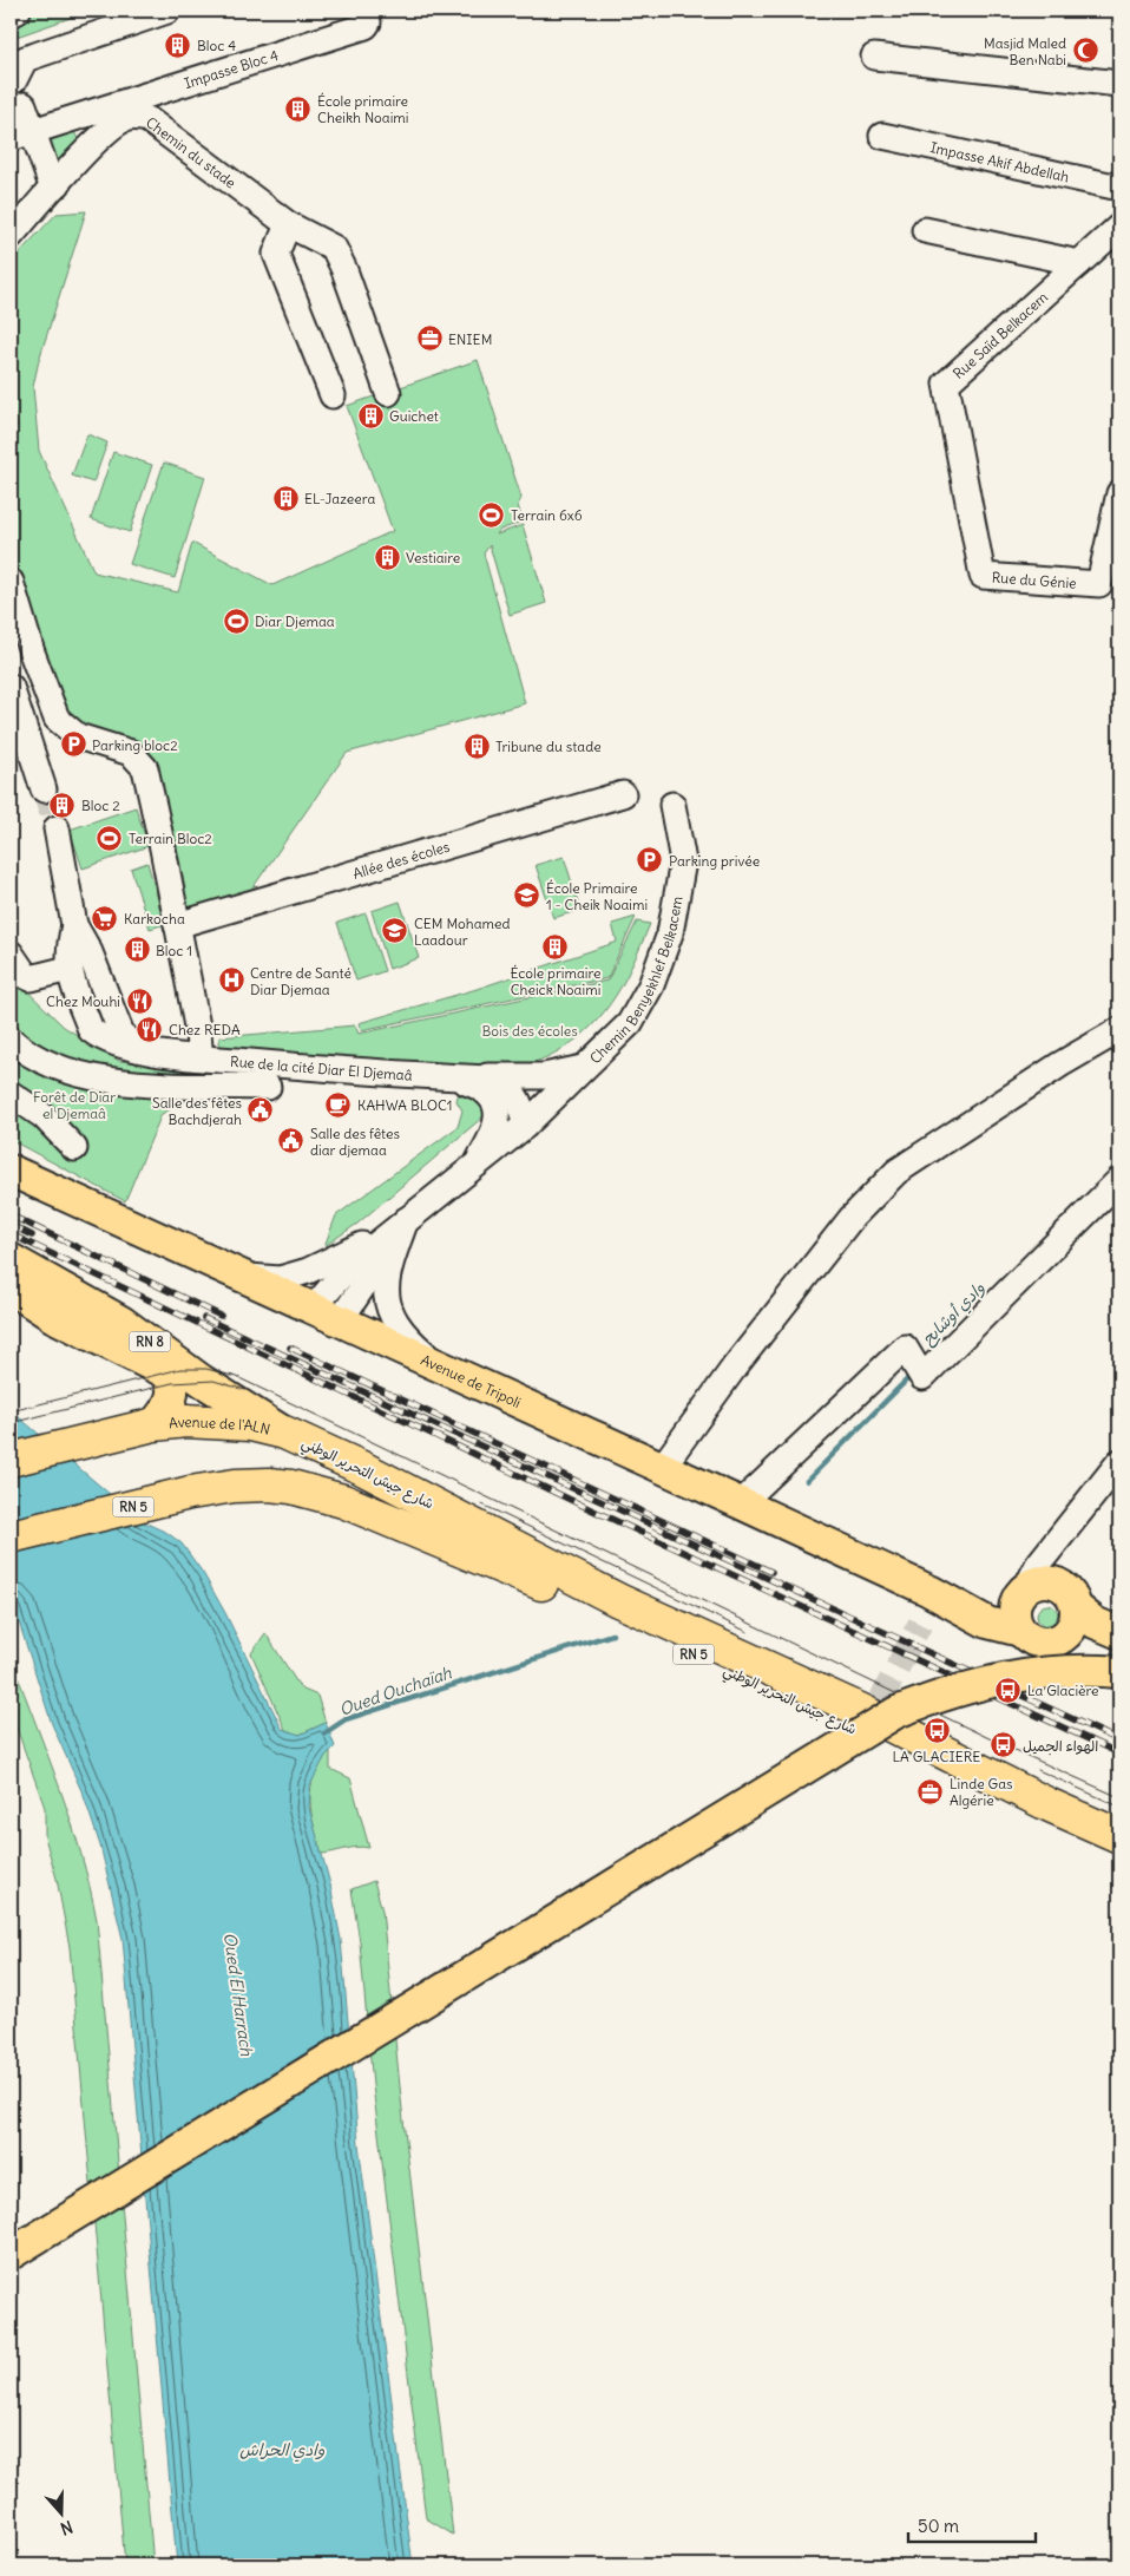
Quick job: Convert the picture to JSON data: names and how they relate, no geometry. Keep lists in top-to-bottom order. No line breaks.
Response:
{"streets":{"highway":["Avenue de l'ALN","شارع جيش التحرير الوطني","RN 5"],"main road":["RN 8","Avenue de Tripoli"],"street":["Impasse Bloc 4","Chemin du stade","Impasse Akif Abdellah","Rue Saïd Belkacem","Rue du Génie","Allée des écoles","Chemin Benyekhlef Belkacem","Rue de la cité Diar El Djemaâ"]},"crossings":[["Rue Saïd Belkacem","Rue du Génie"],["Chemin Benyekhlef Belkacem","Rue de la cité Diar El Djemaâ"],["RN 8","Avenue de l'ALN"],["RN 8","شارع جيش التحرير الوطني"],["RN 8","RN 5"],["Avenue de l'ALN","شارع جيش التحرير الوطني"],["Avenue de l'ALN","RN 5"]],"water":["وادي أوشايح","Oued Ouchaïah","Oued El Harrach","وادي الحراش"],"parks":["Bois des écoles","Forêt de Diar el Djemaâ"],"places":{"building":["Bloc 4","École primaire Cheikh Noaimi","Guichet","EL-Jazeera","Vestiaire","Tribune du stade","Bloc 2","École primaire Cheick Noaimi","Bloc 1"],"mosque":["Masjid Maled Ben Nabi"],"office":["ENIEM","Linde Gas Algérie"],"sports":["Terrain 6x6","Diar Djemaa","Terrain Bloc2"],"parking":["Parking bloc2","Parking privée"],"school or university":["École Primaire 1 - Cheik Noaimi","CEM Mohamed Laadour"],"supermarket":["Karkocha"],"hospital":["Centre de Santé Diar Djemaa"],"restaurant":["Chez Mouhi","Chez REDA"],"cafe":["KAHWA BLOC1"],"public building":["Salle des fêtes Bachdjerah","Salle des fêtes diar djemaa"],"bus stop":["La Glacière","LA GLACIERE","الهواء الجميل"]},"scale_bar":"50 m","north":"bottom"}
